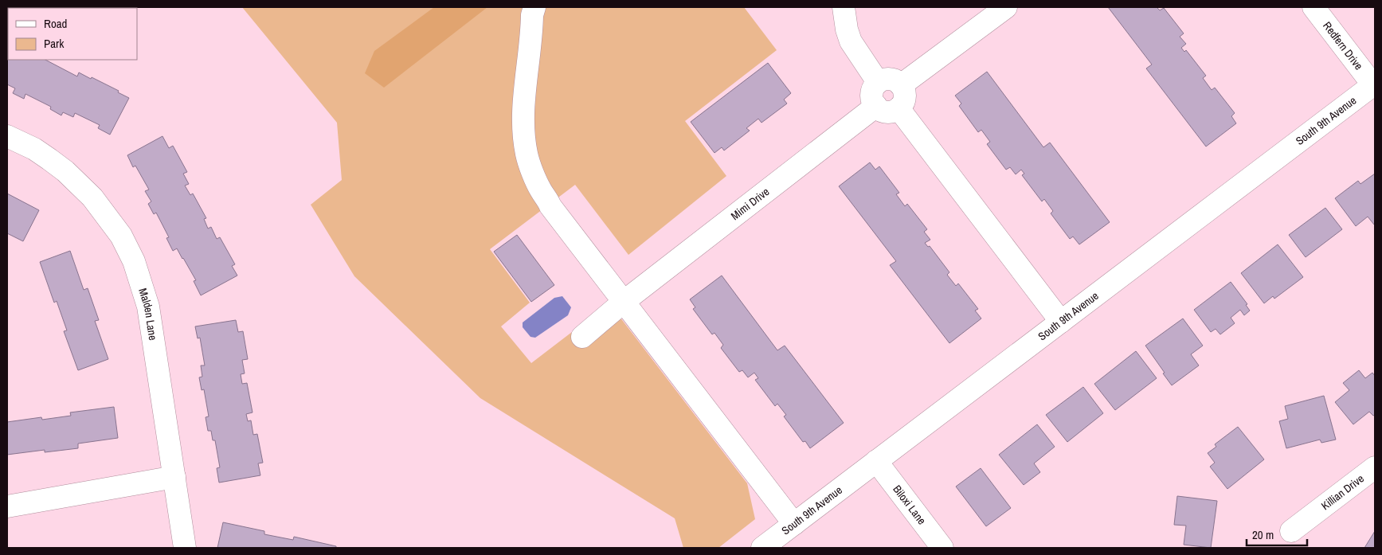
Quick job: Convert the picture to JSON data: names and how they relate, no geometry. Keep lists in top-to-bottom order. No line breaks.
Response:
{"streets":{"street":["Redfern Drive","South 9th Avenue","Mimi Drive","Malden Lane","Killian Drive","Biloxi Lane"]},"crossings":[["Redfern Drive","South 9th Avenue"],["South 9th Avenue","Biloxi Lane"]],"legend":["Road","Park"],"scale_bar":"20 m"}
